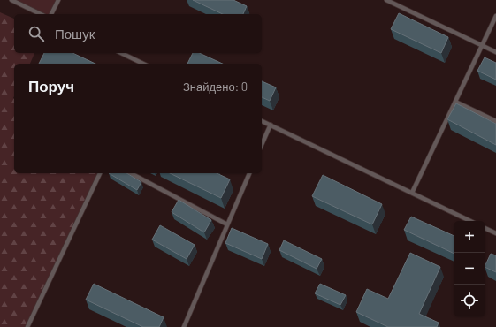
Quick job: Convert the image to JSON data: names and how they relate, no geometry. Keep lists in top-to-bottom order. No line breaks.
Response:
{"page":{"search":"Пошук","heading":["Поруч","Знайдено: 0"],"map_buttons":["+","−"]}}
